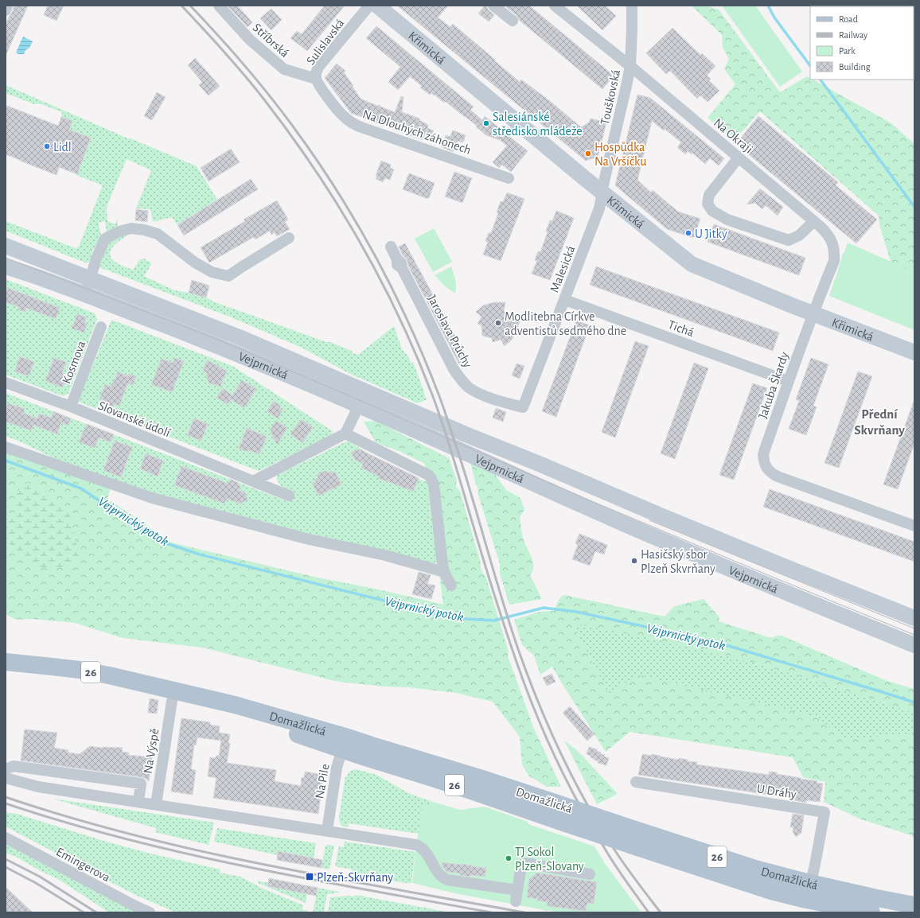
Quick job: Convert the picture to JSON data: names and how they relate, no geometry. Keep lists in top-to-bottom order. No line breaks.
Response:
{"streets":{"main road":["Křimická","Vejprnická","26","Domažlická"],"street":["Stříbrská","Sulislavská","Touškovská","Na Dlouhých záhonech","Na Okraji","Malesická","Tichá","Jaroslava Průchy","Kosmova","Jakuba Škardy","Slovanské údolí","Na Výspě","Na Pile","U Dráhy","Emingerova"]},"crossings":[["Stříbrská","Sulislavská"],["Stříbrská","Na Dlouhých záhonech"],["Sulislavská","Na Dlouhých záhonech"],["Křimická","Touškovská"],["Křimická","Na Okraji"],["Křimická","Malesická"],["Křimická","Jakuba Škardy"],["Touškovská","Na Okraji"],["Touškovská","Malesická"],["Na Okraji","Jakuba Škardy"],["Malesická","Tichá"],["Malesická","Jaroslava Průchy"],["Tichá","Jakuba Škardy"],["Kosmova","Slovanské údolí"],["Domažlická","Na Výspě"],["Domažlická","Na Pile"],["Domažlická","U Dráhy"]],"districts":["Přední Skvrňany"],"water":["Vejprnický potok"],"places":{"other":["Salesiánské středisko mládeže","Lidl","Hospůdka Na Vršíčku","U Jitky","Modlitebna Církve adventistů sedmého dne","Hasičský sbor Plzeň Skvrňany","TJ Sokol Plzeň-Slovany"],"transit":["Plzeň-Skvrňany"]},"legend":["Road","Railway","Park","Building"]}
